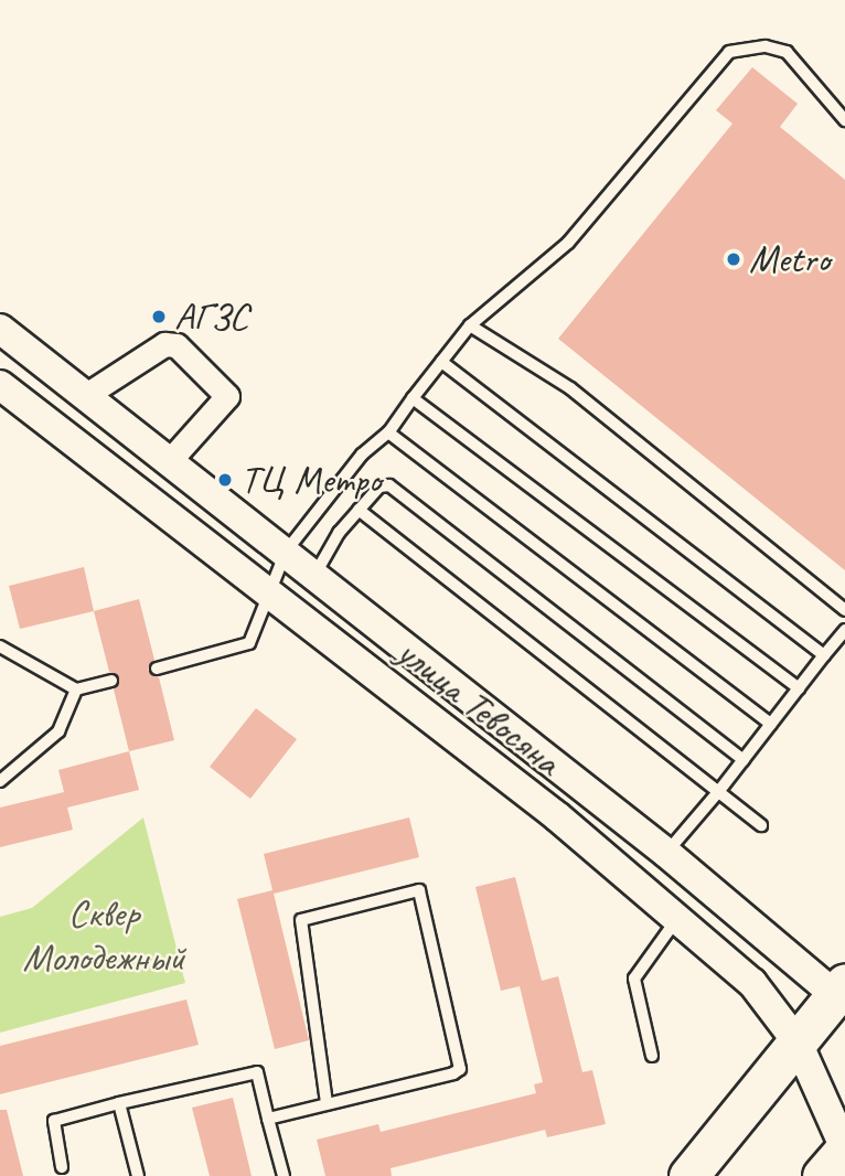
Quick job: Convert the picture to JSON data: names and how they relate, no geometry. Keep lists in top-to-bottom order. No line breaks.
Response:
{"streets":{"street":["улица Тевосяна"]},"parks":["Сквер Молодежный"],"places":["Metro","АГЗС","ТЦ Метро"]}
